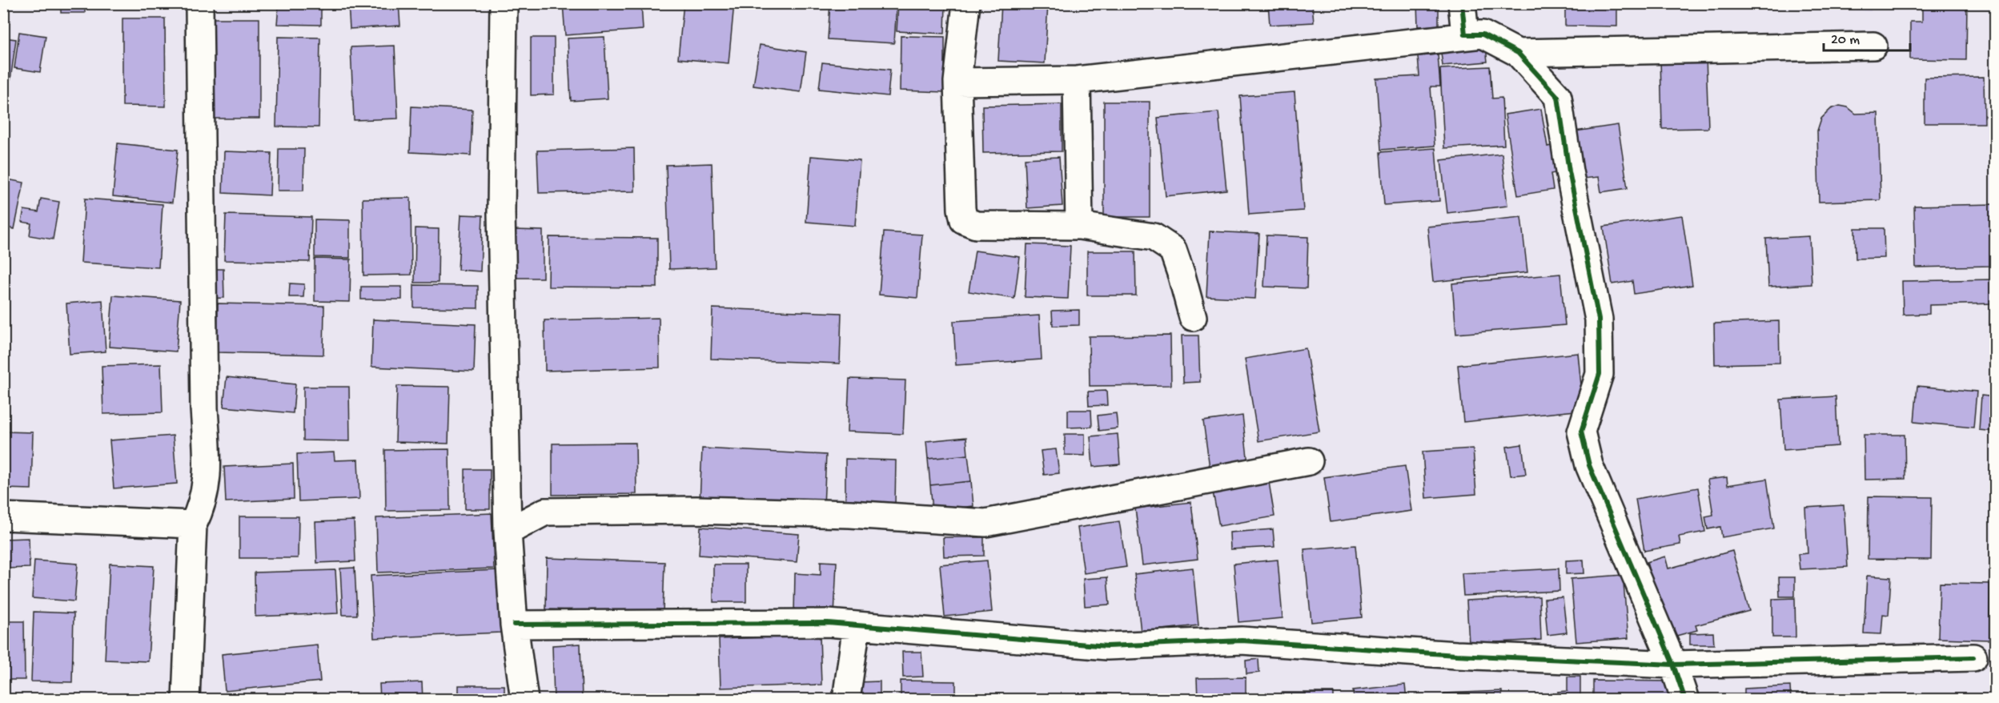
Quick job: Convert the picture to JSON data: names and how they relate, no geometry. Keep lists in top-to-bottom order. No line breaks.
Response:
{"scale_bar":"20 m"}
